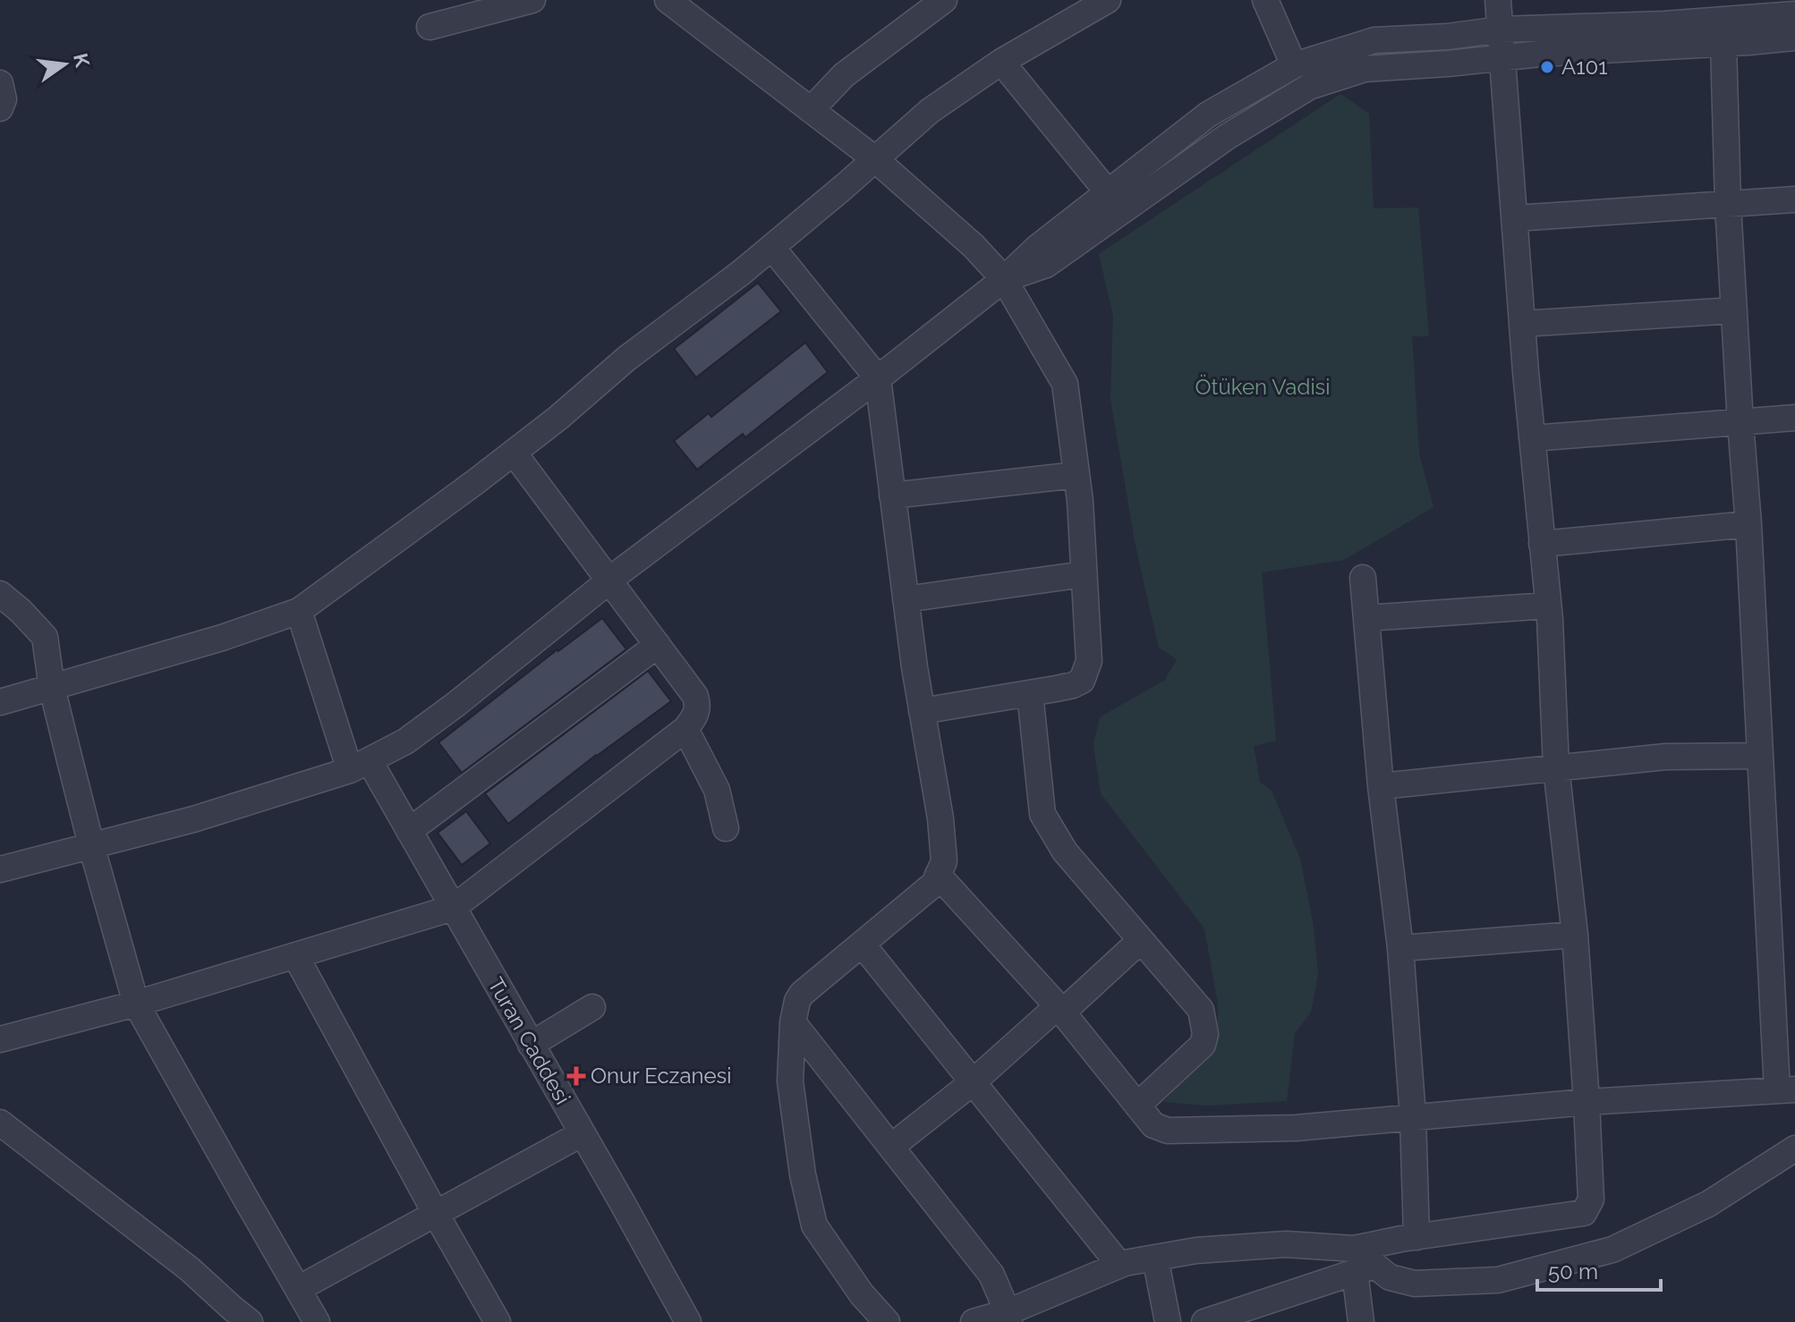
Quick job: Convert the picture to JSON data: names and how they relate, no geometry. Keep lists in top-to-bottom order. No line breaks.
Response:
{"streets":{"street":["Turan Caddesi"]},"parks":["Ötüken Vadisi"],"places":{"other":["A101"],"health":["Onur Eczanesi"]},"scale_bar":"50 m","north":"right"}
